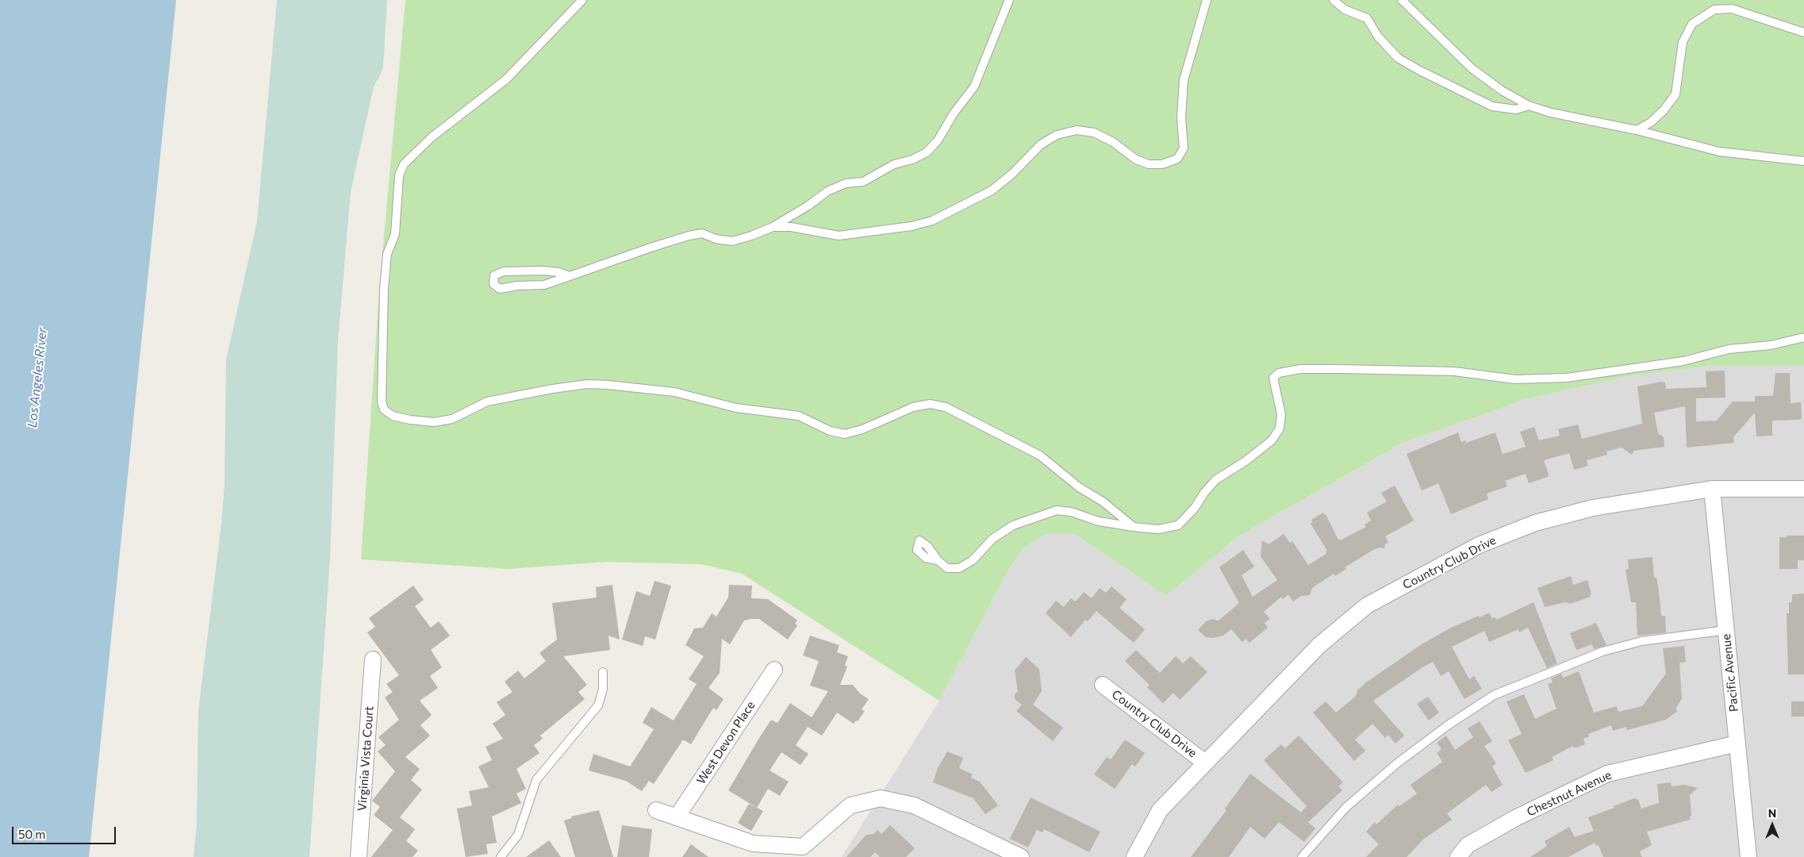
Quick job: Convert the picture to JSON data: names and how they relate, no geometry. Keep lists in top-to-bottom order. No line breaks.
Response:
{"streets":{"street":["Country Club Drive","Pacific Avenue","West Devon Place","Virginia Vista Court","Chestnut Avenue"]},"crossings":[["Country Club Drive","Pacific Avenue"],["Pacific Avenue","Chestnut Avenue"]],"water":["Los Angeles River"],"scale_bar":"50 m","north":"top"}
